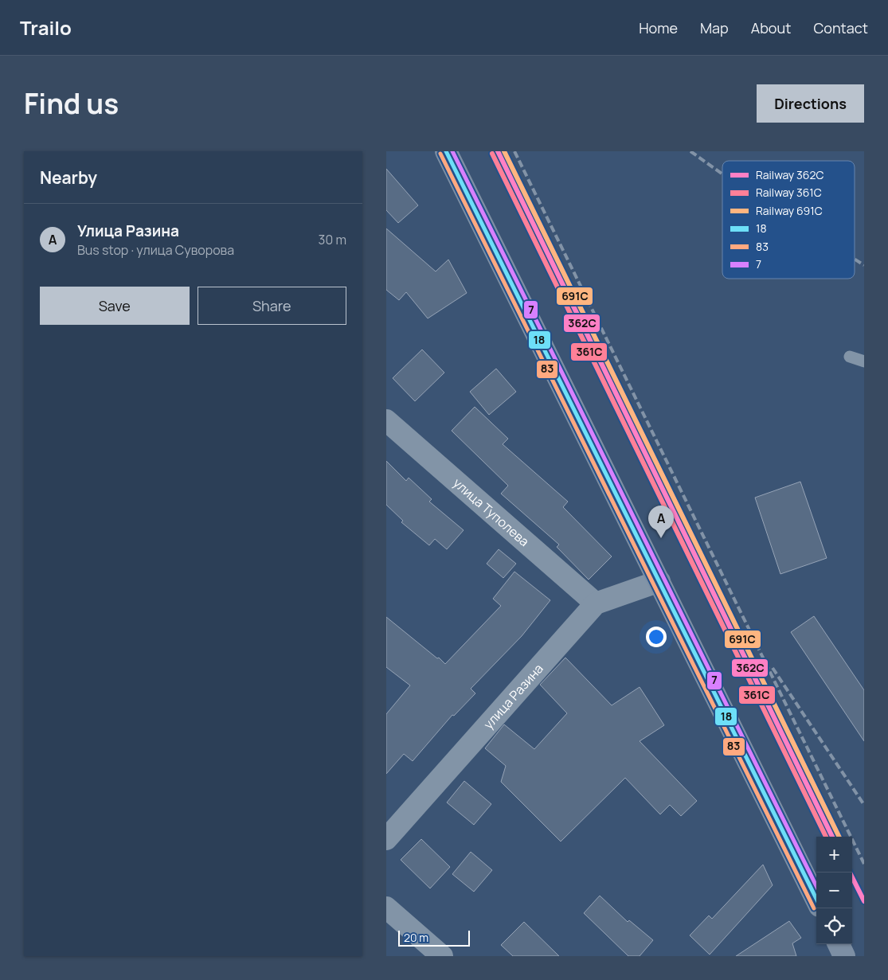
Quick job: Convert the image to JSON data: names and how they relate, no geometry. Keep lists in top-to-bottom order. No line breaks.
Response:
{"streets":{"street":["улица Туполева","улица Разина"]},"crossings":[["улица Туполева","улица Разина"]],"lines":["rail line 362С","rail line 691С","transit line 18","transit line 7","rail line 361С","transit line 83"],"legend":["Railway 362С","Railway 361С","Railway 691С","18","83","7"],"scale_bar":"20 m","page":{"header":"Trailo","nav":["Home","Map","About","Contact"],"title":"Find us","buttons":["Directions",["Save","Share"]],"heading":"Nearby","list":[{"mark":"A","name":"Улица Разина","note":"Bus stop · улица Суворова","value":"30 m"}],"pins":"A","map_buttons":["+","−"],"scale":"20 m"}}
